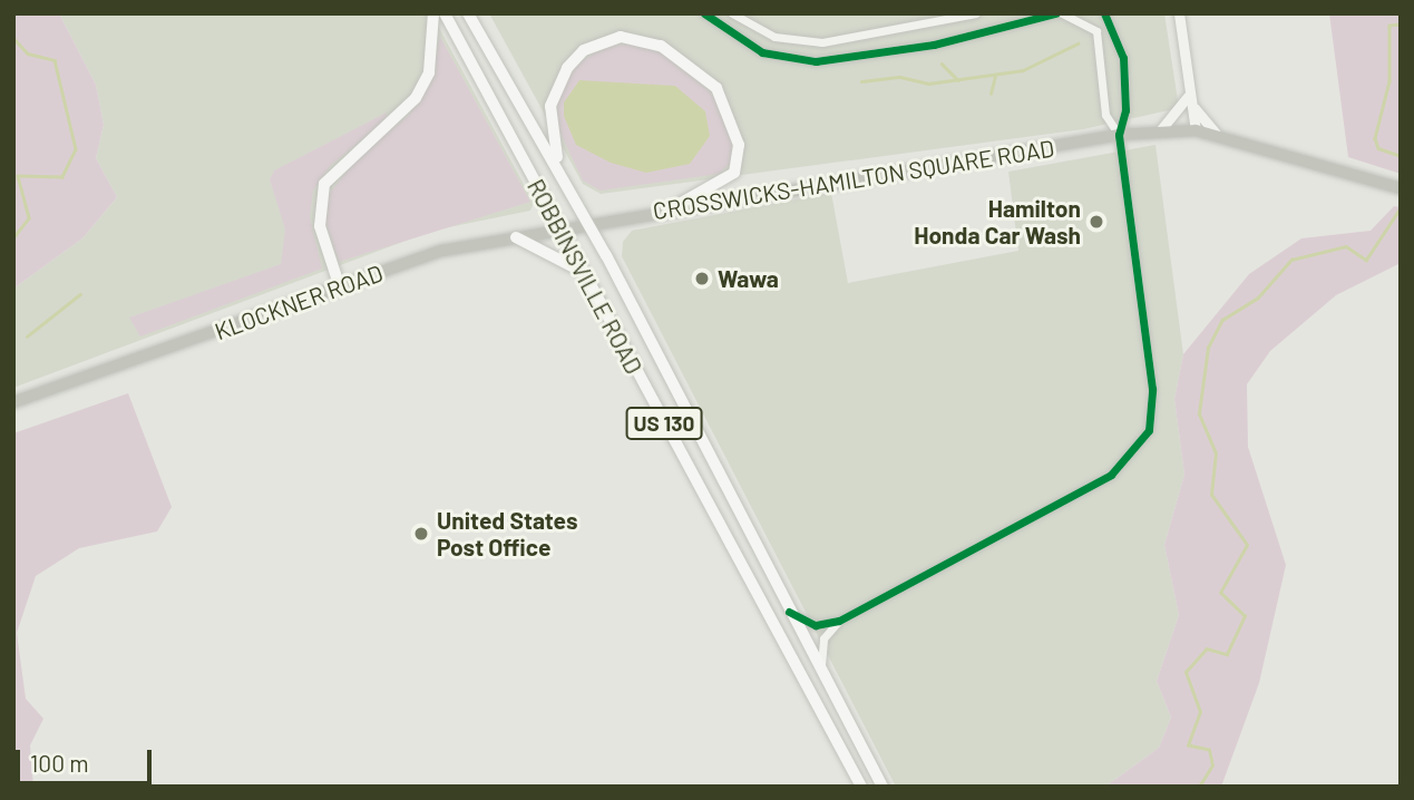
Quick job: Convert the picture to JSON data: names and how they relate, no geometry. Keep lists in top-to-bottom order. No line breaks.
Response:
{"streets":{"highway":["ROBBINSVILLE ROAD","US 130"],"main road":["CROSSWICKS-HAMILTON SQUARE ROAD","KLOCKNER ROAD"]},"crossings":[["CROSSWICKS-HAMILTON SQUARE ROAD","ROBBINSVILLE ROAD"],["CROSSWICKS-HAMILTON SQUARE ROAD","KLOCKNER ROAD"],["ROBBINSVILLE ROAD","KLOCKNER ROAD"]],"places":["Hamilton Honda Car Wash","Wawa","United States Post Office"],"scale_bar":"100 m"}
